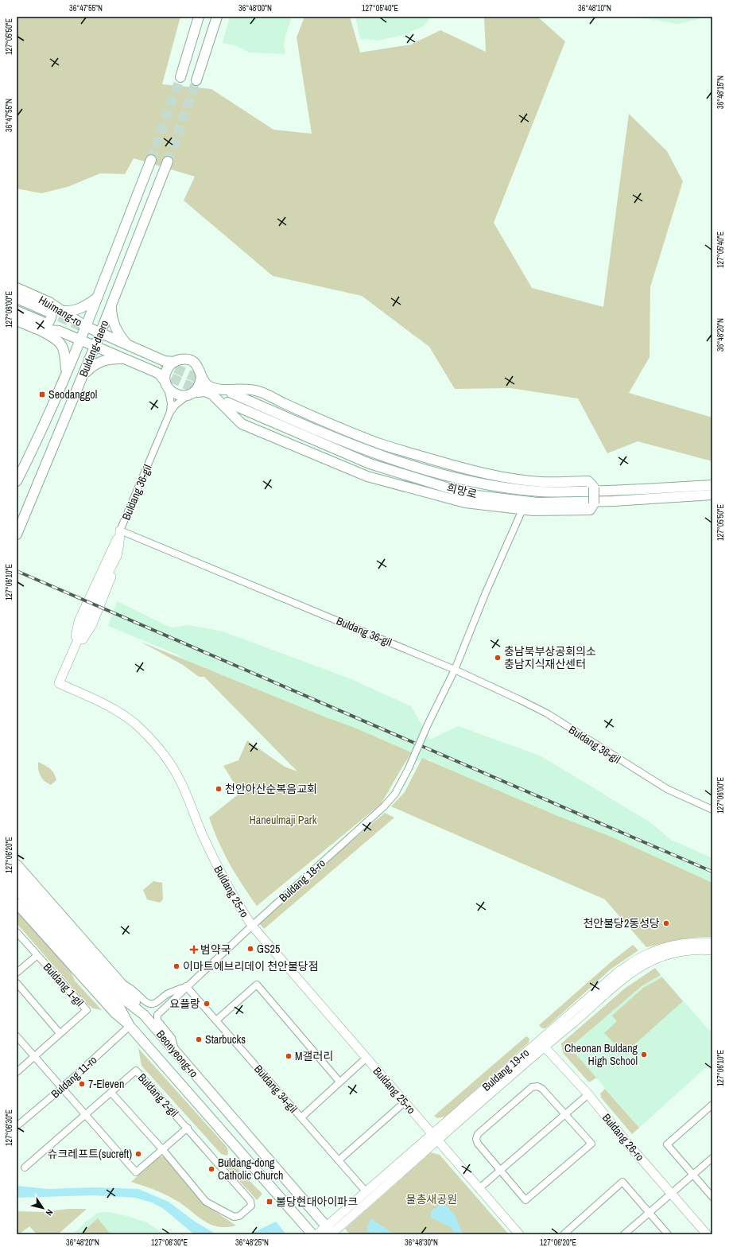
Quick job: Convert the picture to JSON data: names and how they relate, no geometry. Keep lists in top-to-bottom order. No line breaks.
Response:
{"streets":{"main road":["Huimang-ro","Buldang-daero","희망로","Beonyeong-ro"],"street":["Buldang 36-gil","Buldang 18-ro","Buldang 25-ro","Buldang 1-gil","Buldang 19-ro","Buldang 11-ro","Buldang 34-gil","Buldang 2-gil","Buldang 26-ro"]},"crossings":[["Huimang-ro","Buldang-daero"],["Huimang-ro","Buldang 36-gil"],["Buldang 36-gil","Buldang 18-ro"],["Buldang 18-ro","Buldang 25-ro"],["Buldang 18-ro","Beonyeong-ro"],["Buldang 18-ro","Buldang 34-gil"],["Buldang 25-ro","Buldang 19-ro"],["Beonyeong-ro","Buldang 19-ro"],["Beonyeong-ro","Buldang 11-ro"],["Buldang 19-ro","Buldang 34-gil"],["Buldang 19-ro","Buldang 26-ro"]],"parks":["Haneulmaji Park","물총새공원"],"places":{"transit":["Seodanggol","불당현대아이파크"],"other":["충남북부상공회의소 충남지식재산센터","천안아산순복음교회","천안불당2동성당","GS25","이마트에브리데이 천안불당점","요플랑","Starbucks","Cheonan Buldang High School","M갤러리","7-Eleven","슈크레프트(sucreft)","Buldang-dong Catholic Church"],"health":["범약국"]},"north":"bottom right","coordinates":["36°47'55\"N","36°48'00\"N","127°05'40\"E","36°48'10\"N","127°05'50\"E","36°48'15\"N","127°06'00\"E","36°48'20\"N","127°06'10\"E","127°06'20\"E","127°06'30\"E","36°48'25\"N","36°48'30\"N"]}
